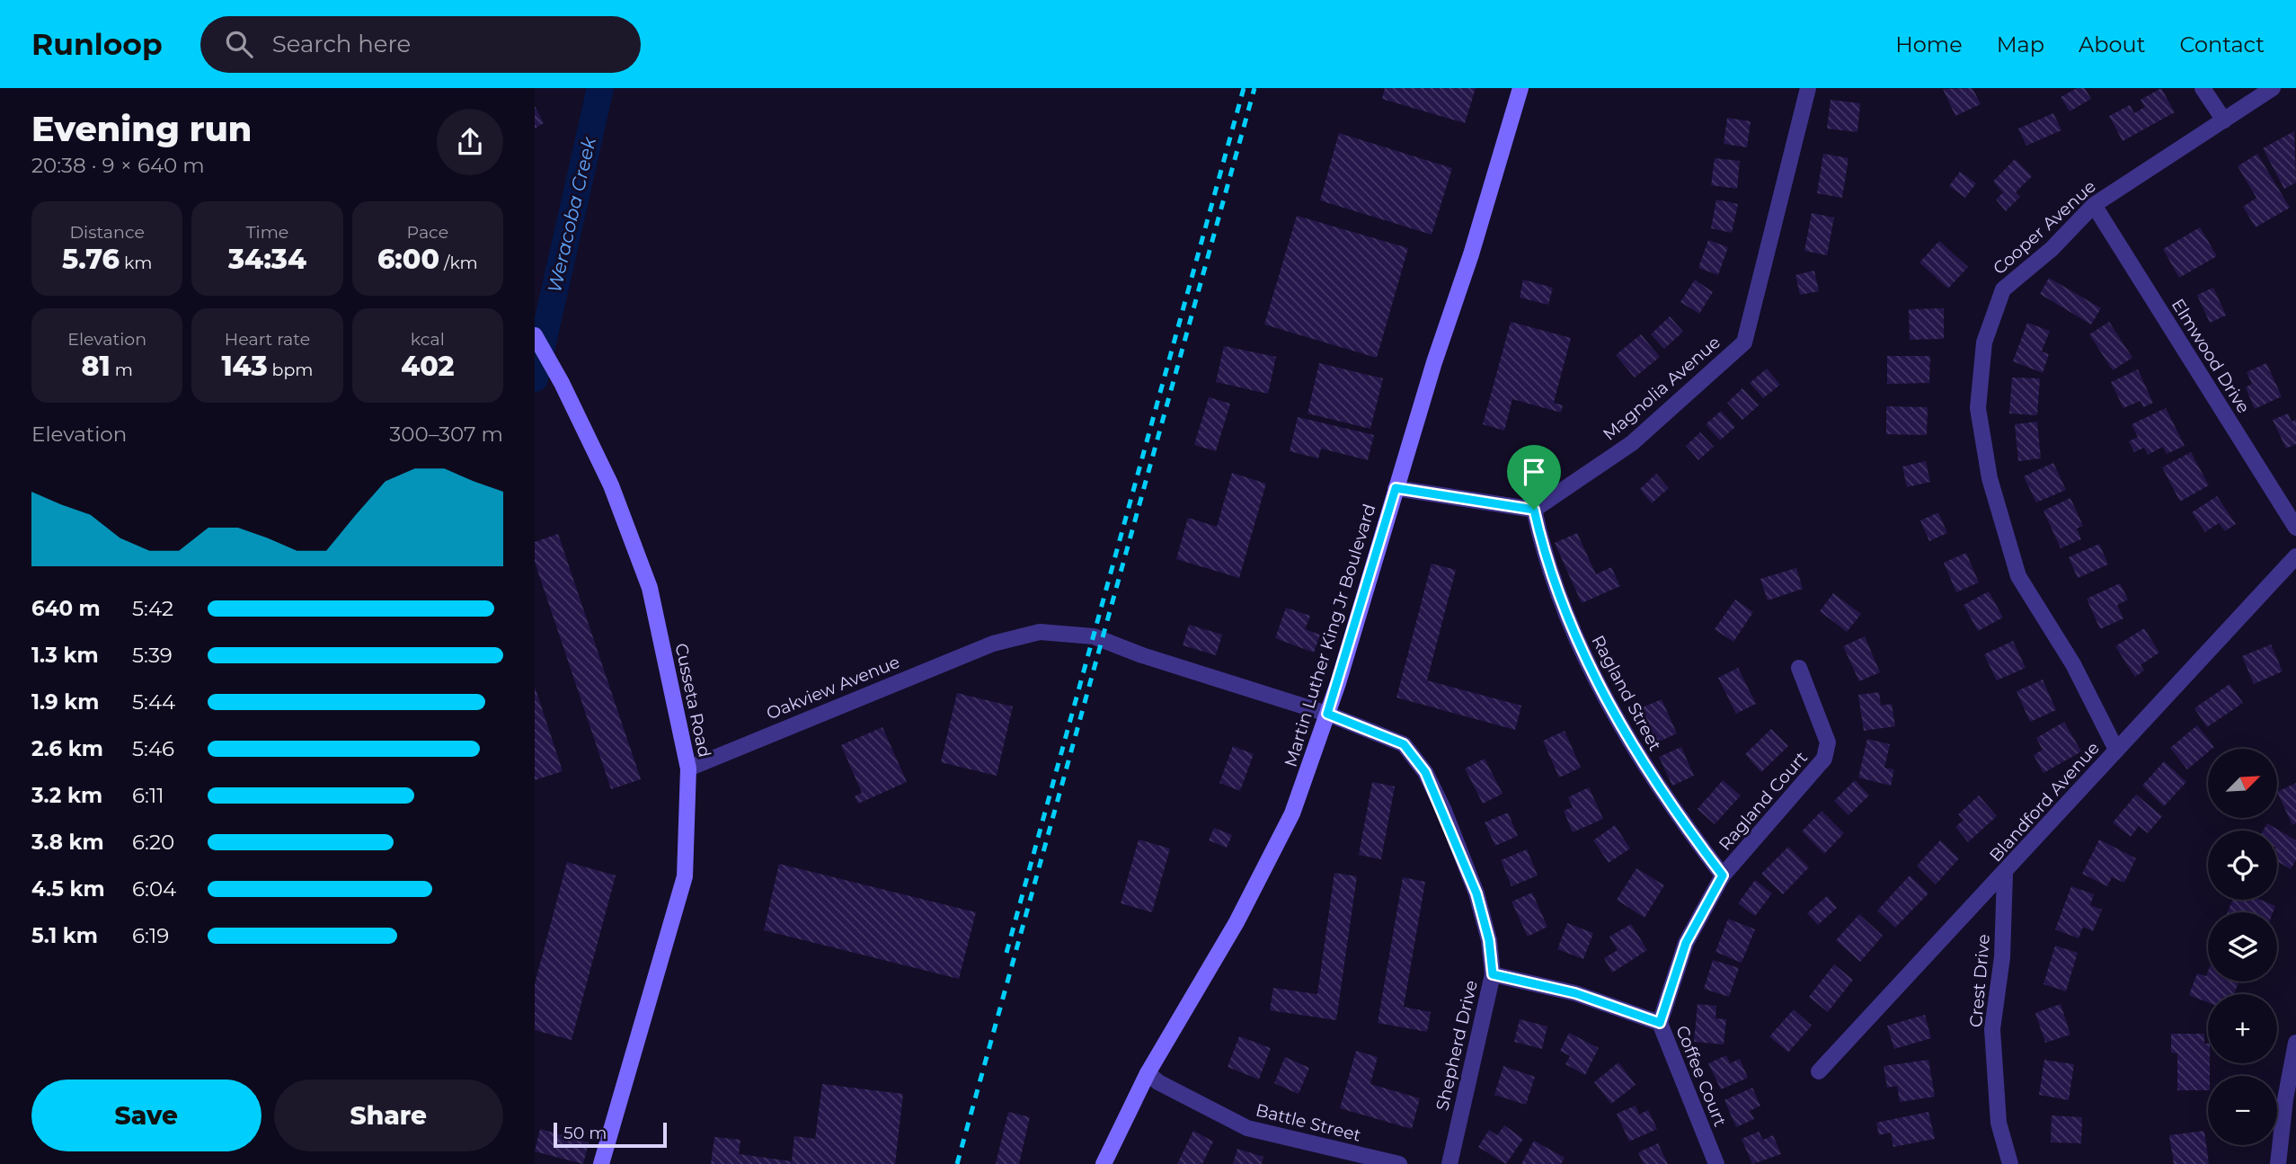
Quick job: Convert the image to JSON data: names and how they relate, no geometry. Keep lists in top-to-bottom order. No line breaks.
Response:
{"streets":{"main road":["Martin Luther King Jr Boulevard","Cusseta Road"],"street":["Cooper Avenue","Elmwood Drive","Magnolia Avenue","Oakview Avenue","Ragland Street","Ragland Court","Blandford Avenue","Crest Drive","Shepherd Drive","Coffee Court","Battle Street"]},"crossings":[["Cooper Avenue","Elmwood Drive"],["Cooper Avenue","Blandford Avenue"],["Magnolia Avenue","Ragland Street"],["Martin Luther King Jr Boulevard","Shepherd Drive"],["Martin Luther King Jr Boulevard","Battle Street"],["Oakview Avenue","Cusseta Road"],["Oakview Avenue","Shepherd Drive"],["Ragland Street","Ragland Court"],["Ragland Court","Coffee Court"],["Blandford Avenue","Crest Drive"],["Shepherd Drive","Coffee Court"]],"water":["Weracoba Creek"],"scale_bar":"50 m","north":"top right","page":{"header":"Runloop","search":"Search here","nav":["Home","Map","About","Contact"],"heading":["Evening run","20:38 · 9 × 640 m"],"stats":[["Distance","5.76 km"],["Time","34:34"],["Pace","6:00 /km"],["Elevation","81 m"],["Heart rate","143 bpm"],["kcal","402"]],"chart":["Elevation","300–307 m"],"list":[{"name":"640 m","note":"5:42"},{"name":"1.3 km","note":"5:39"},{"name":"1.9 km","note":"5:44"},{"name":"2.6 km","note":"5:46"},{"name":"3.2 km","note":"6:11"},{"name":"3.8 km","note":"6:20"},{"name":"4.5 km","note":"6:04"},{"name":"5.1 km","note":"6:19"}],"map_buttons":["+","−"],"buttons":["Save","Share"],"scale":"50 m"}}
